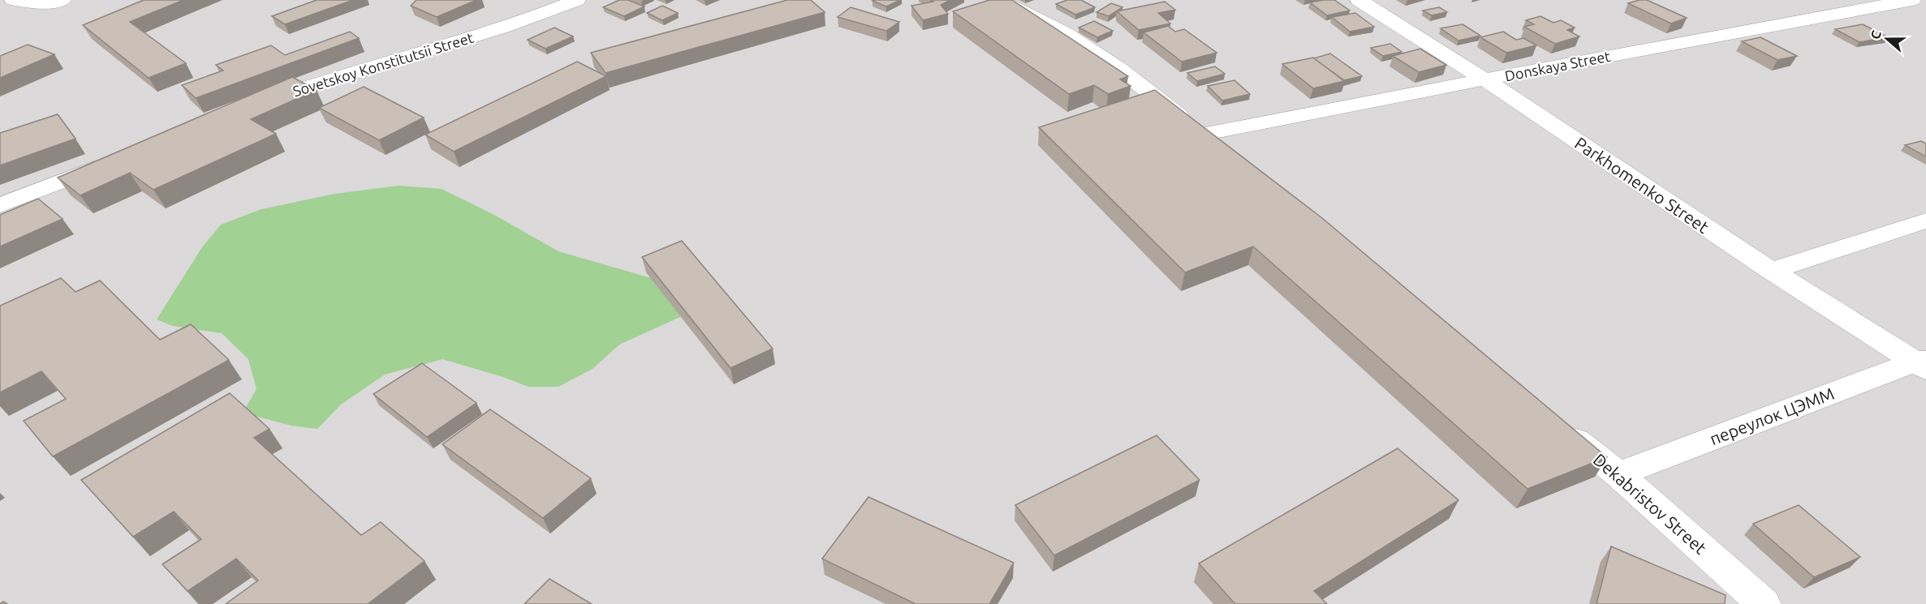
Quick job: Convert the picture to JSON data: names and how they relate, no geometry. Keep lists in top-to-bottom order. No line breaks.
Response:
{"streets":{"street":["Sovetskoy Konstitutsii Street","Donskaya Street","Parkhomenko Street","переулок ЦЭММ","Dekabristov Street"]},"crossings":[["Donskaya Street","Parkhomenko Street"],["Parkhomenko Street","переулок ЦЭММ"],["переулок ЦЭММ","Dekabristov Street"]],"north":"left"}
